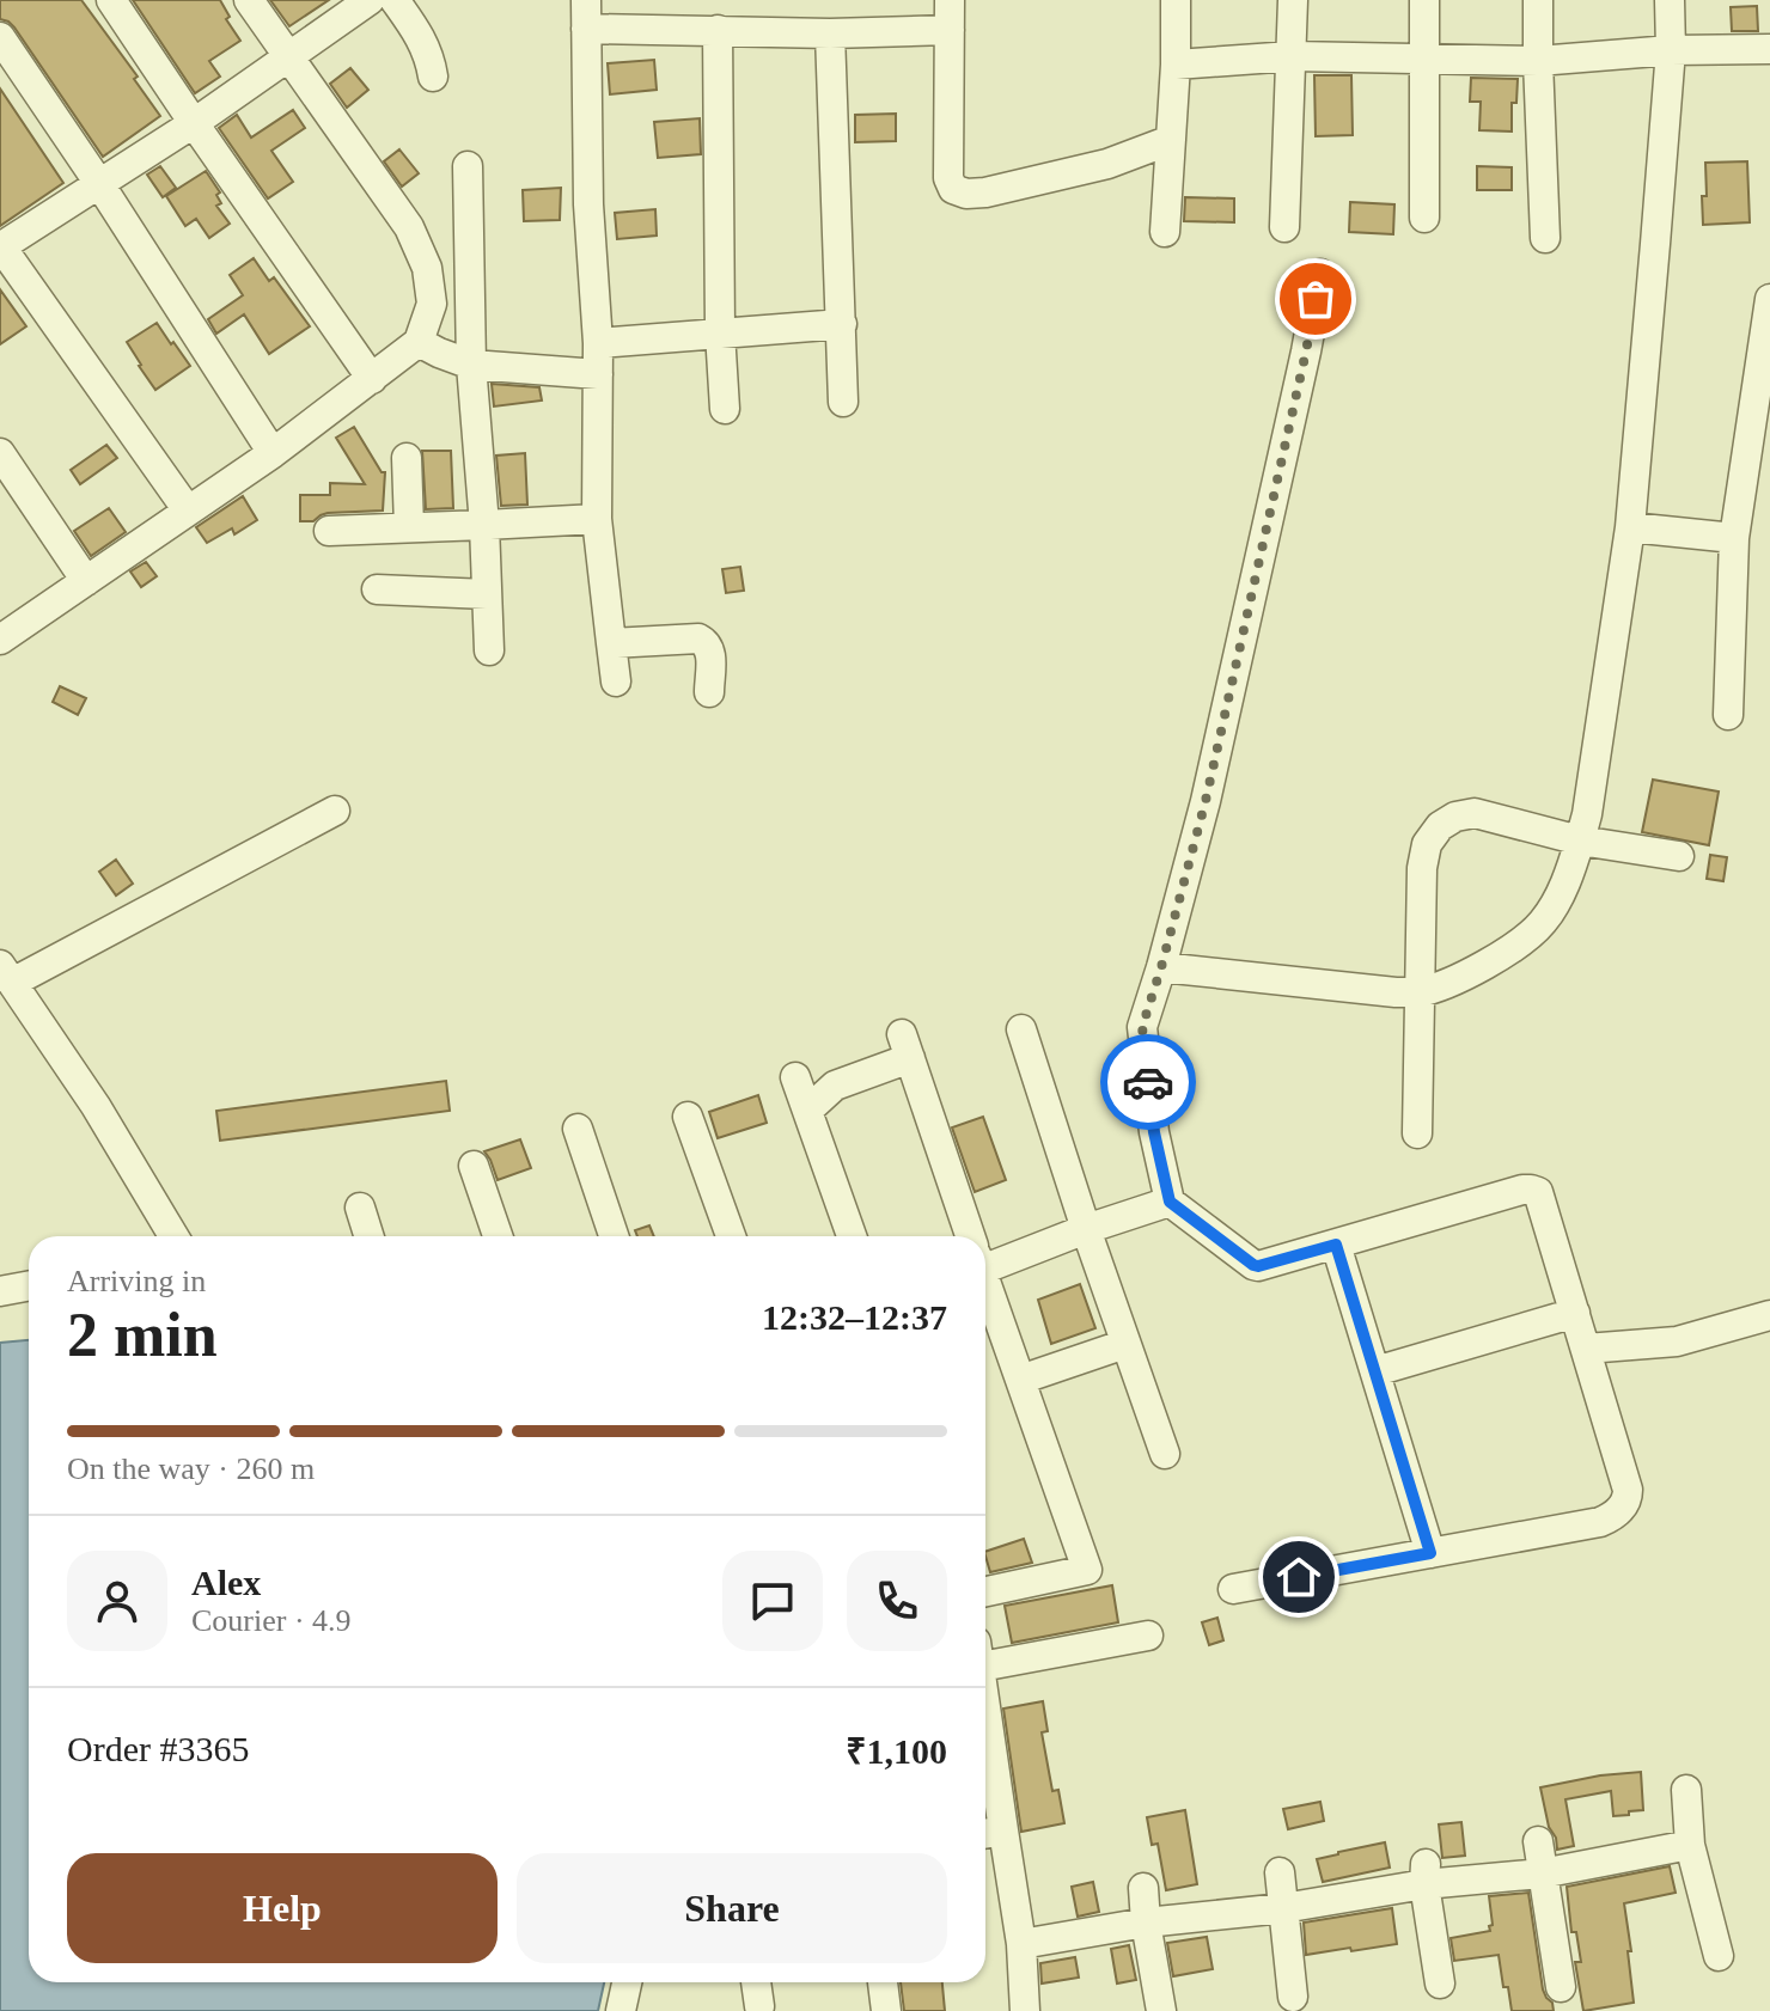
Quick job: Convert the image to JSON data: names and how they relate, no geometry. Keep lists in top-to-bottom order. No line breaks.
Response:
{"page":{"heading":["2 min","Arriving in","12:32–12:37"],"panel":["Alex","Courier · 4.9","Order #3365","₹1,100"],"bar":"On the way · 260 m","buttons":["Help","Share"]}}
